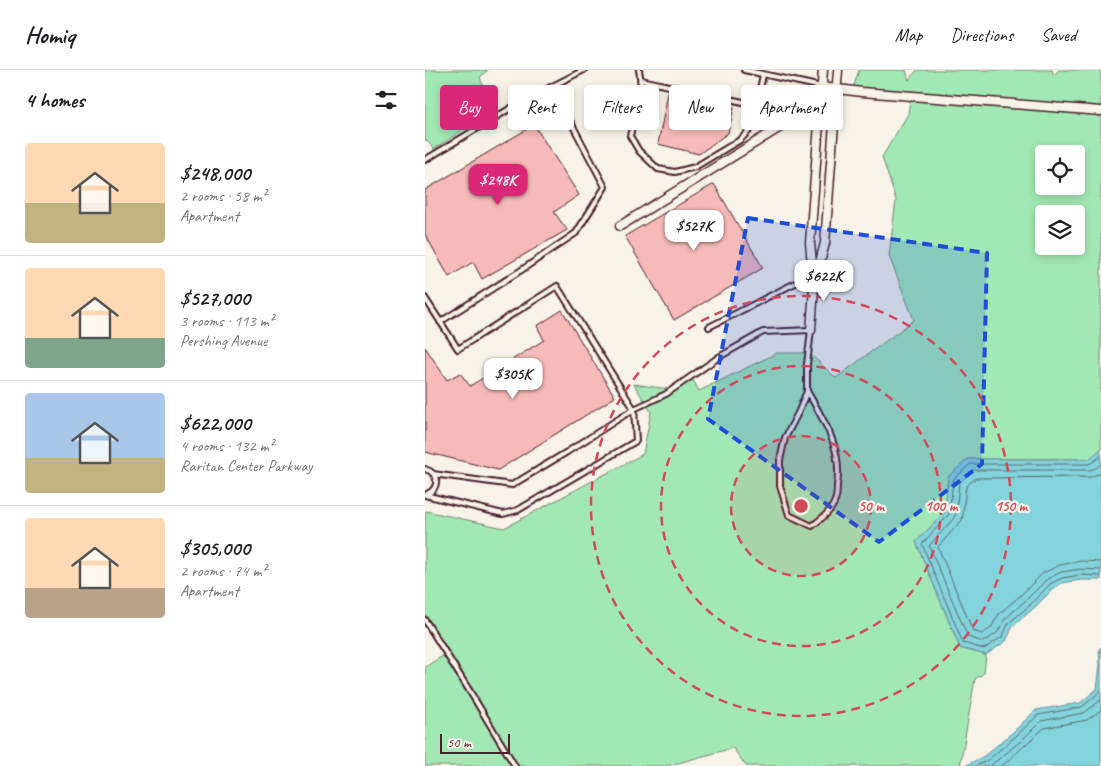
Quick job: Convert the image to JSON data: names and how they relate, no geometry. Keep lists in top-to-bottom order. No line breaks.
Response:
{"scale_bar":"50 m","page":{"header":"Homiq","nav":["Map","Directions","Saved"],"heading":"4 homes","chip":["Buy","Rent","Filters","New","Apartment"],"list":[{"name":"$248,000","note":"2 rooms · 58 m² · Apartment"},{"name":"$527,000","note":"3 rooms · 113 m² · Pershing Avenue"},{"name":"$622,000","note":"4 rooms · 132 m² · Raritan Center Parkway"},{"name":"$305,000","note":"2 rooms · 74 m² · Apartment"}],"price":["$248K","$527K","$622K","$305K"],"scale":"50 m"},"rings":["50 m","100 m","150 m"]}
